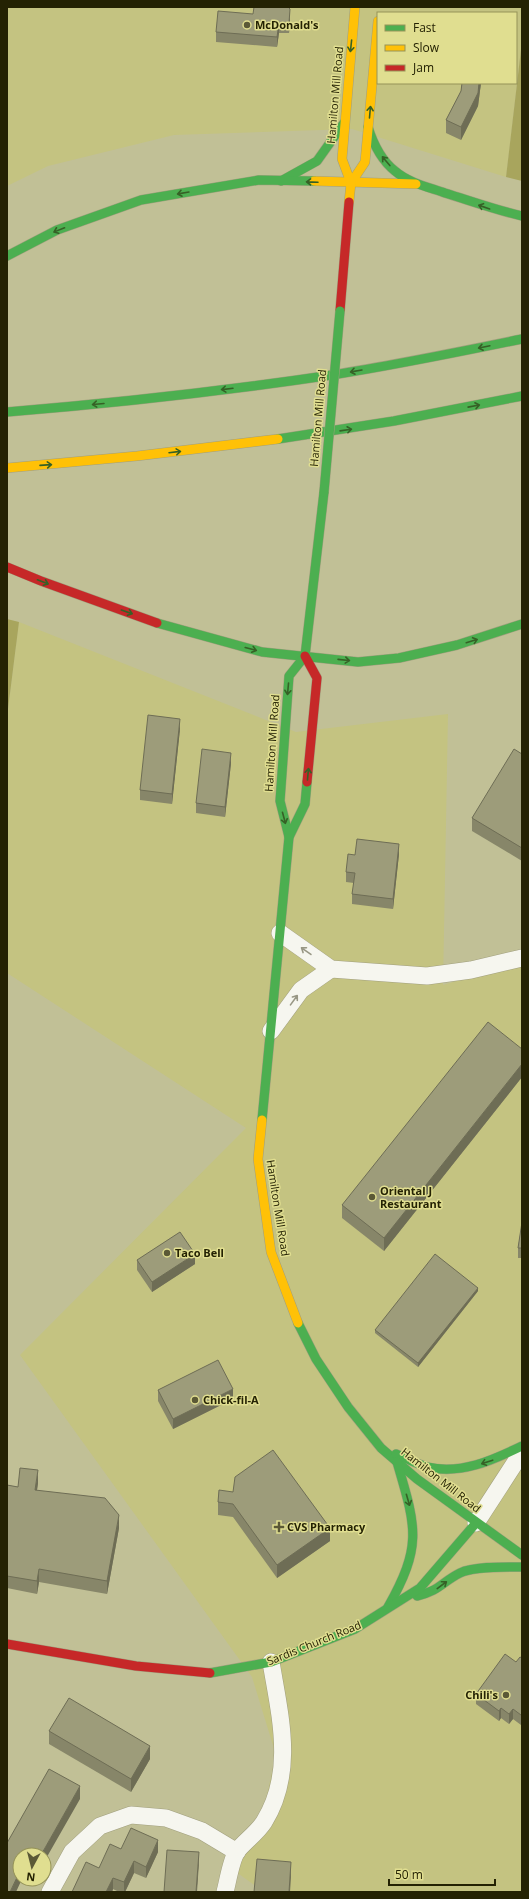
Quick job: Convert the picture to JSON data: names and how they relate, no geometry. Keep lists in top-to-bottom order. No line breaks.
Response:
{"streets":{"main road":["Hamilton Mill Road","Sardis Church Road"]},"crossings":[["Hamilton Mill Road","Sardis Church Road"]],"places":{"other":["McDonald's","Oriental J Restaurant","Taco Bell","Chick-fil-A","Chili's"],"health":["CVS Pharmacy"]},"legend":["Fast","Slow","Jam"],"scale_bar":"50 m","north":"bottom"}
